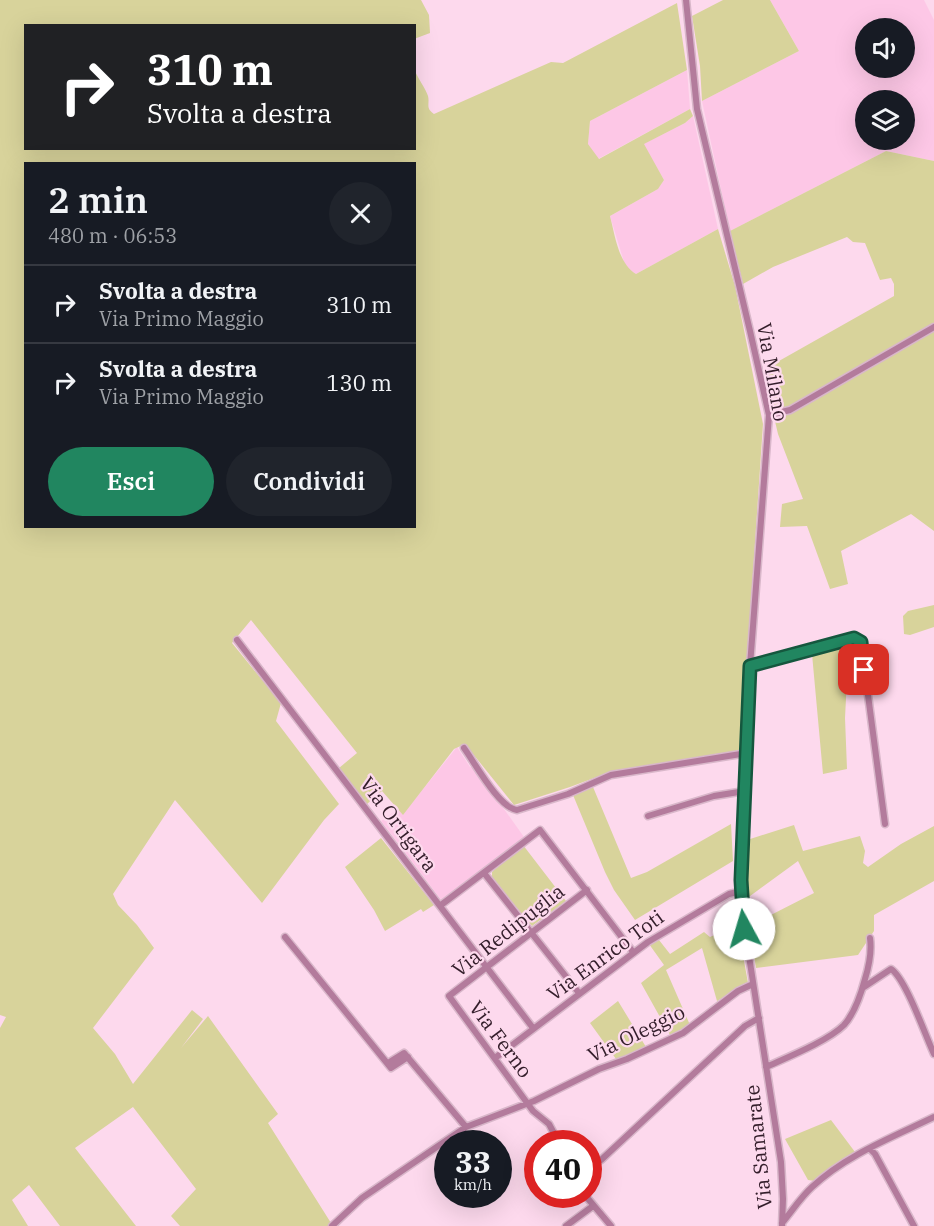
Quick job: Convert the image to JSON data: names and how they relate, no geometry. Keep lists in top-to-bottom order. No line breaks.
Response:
{"streets":{"street":["Via Milano","Via Ortigara","Via Redipuglia","Via Enrico Toti","Via Oleggio","Via Ferno","Via Samarate"]},"crossings":[["Via Milano","Via Enrico Toti"],["Via Milano","Via Samarate"],["Via Ortigara","Via Redipuglia"],["Via Ortigara","Via Enrico Toti"],["Via Redipuglia","Via Ferno"],["Via Enrico Toti","Via Ferno"],["Via Oleggio","Via Ferno"],["Via Oleggio","Via Samarate"]],"page":{"turn":["310 m","Svolta a destra"],"heading":["2 min","480 m · 06:53"],"list":[{"name":"Svolta a destra","note":"Via Primo Maggio","value":"310 m"},{"name":"Svolta a destra","note":"Via Primo Maggio","value":"130 m"}],"buttons":["Esci","Condividi"],"speed":"33 km/h","limit":"40"}}
